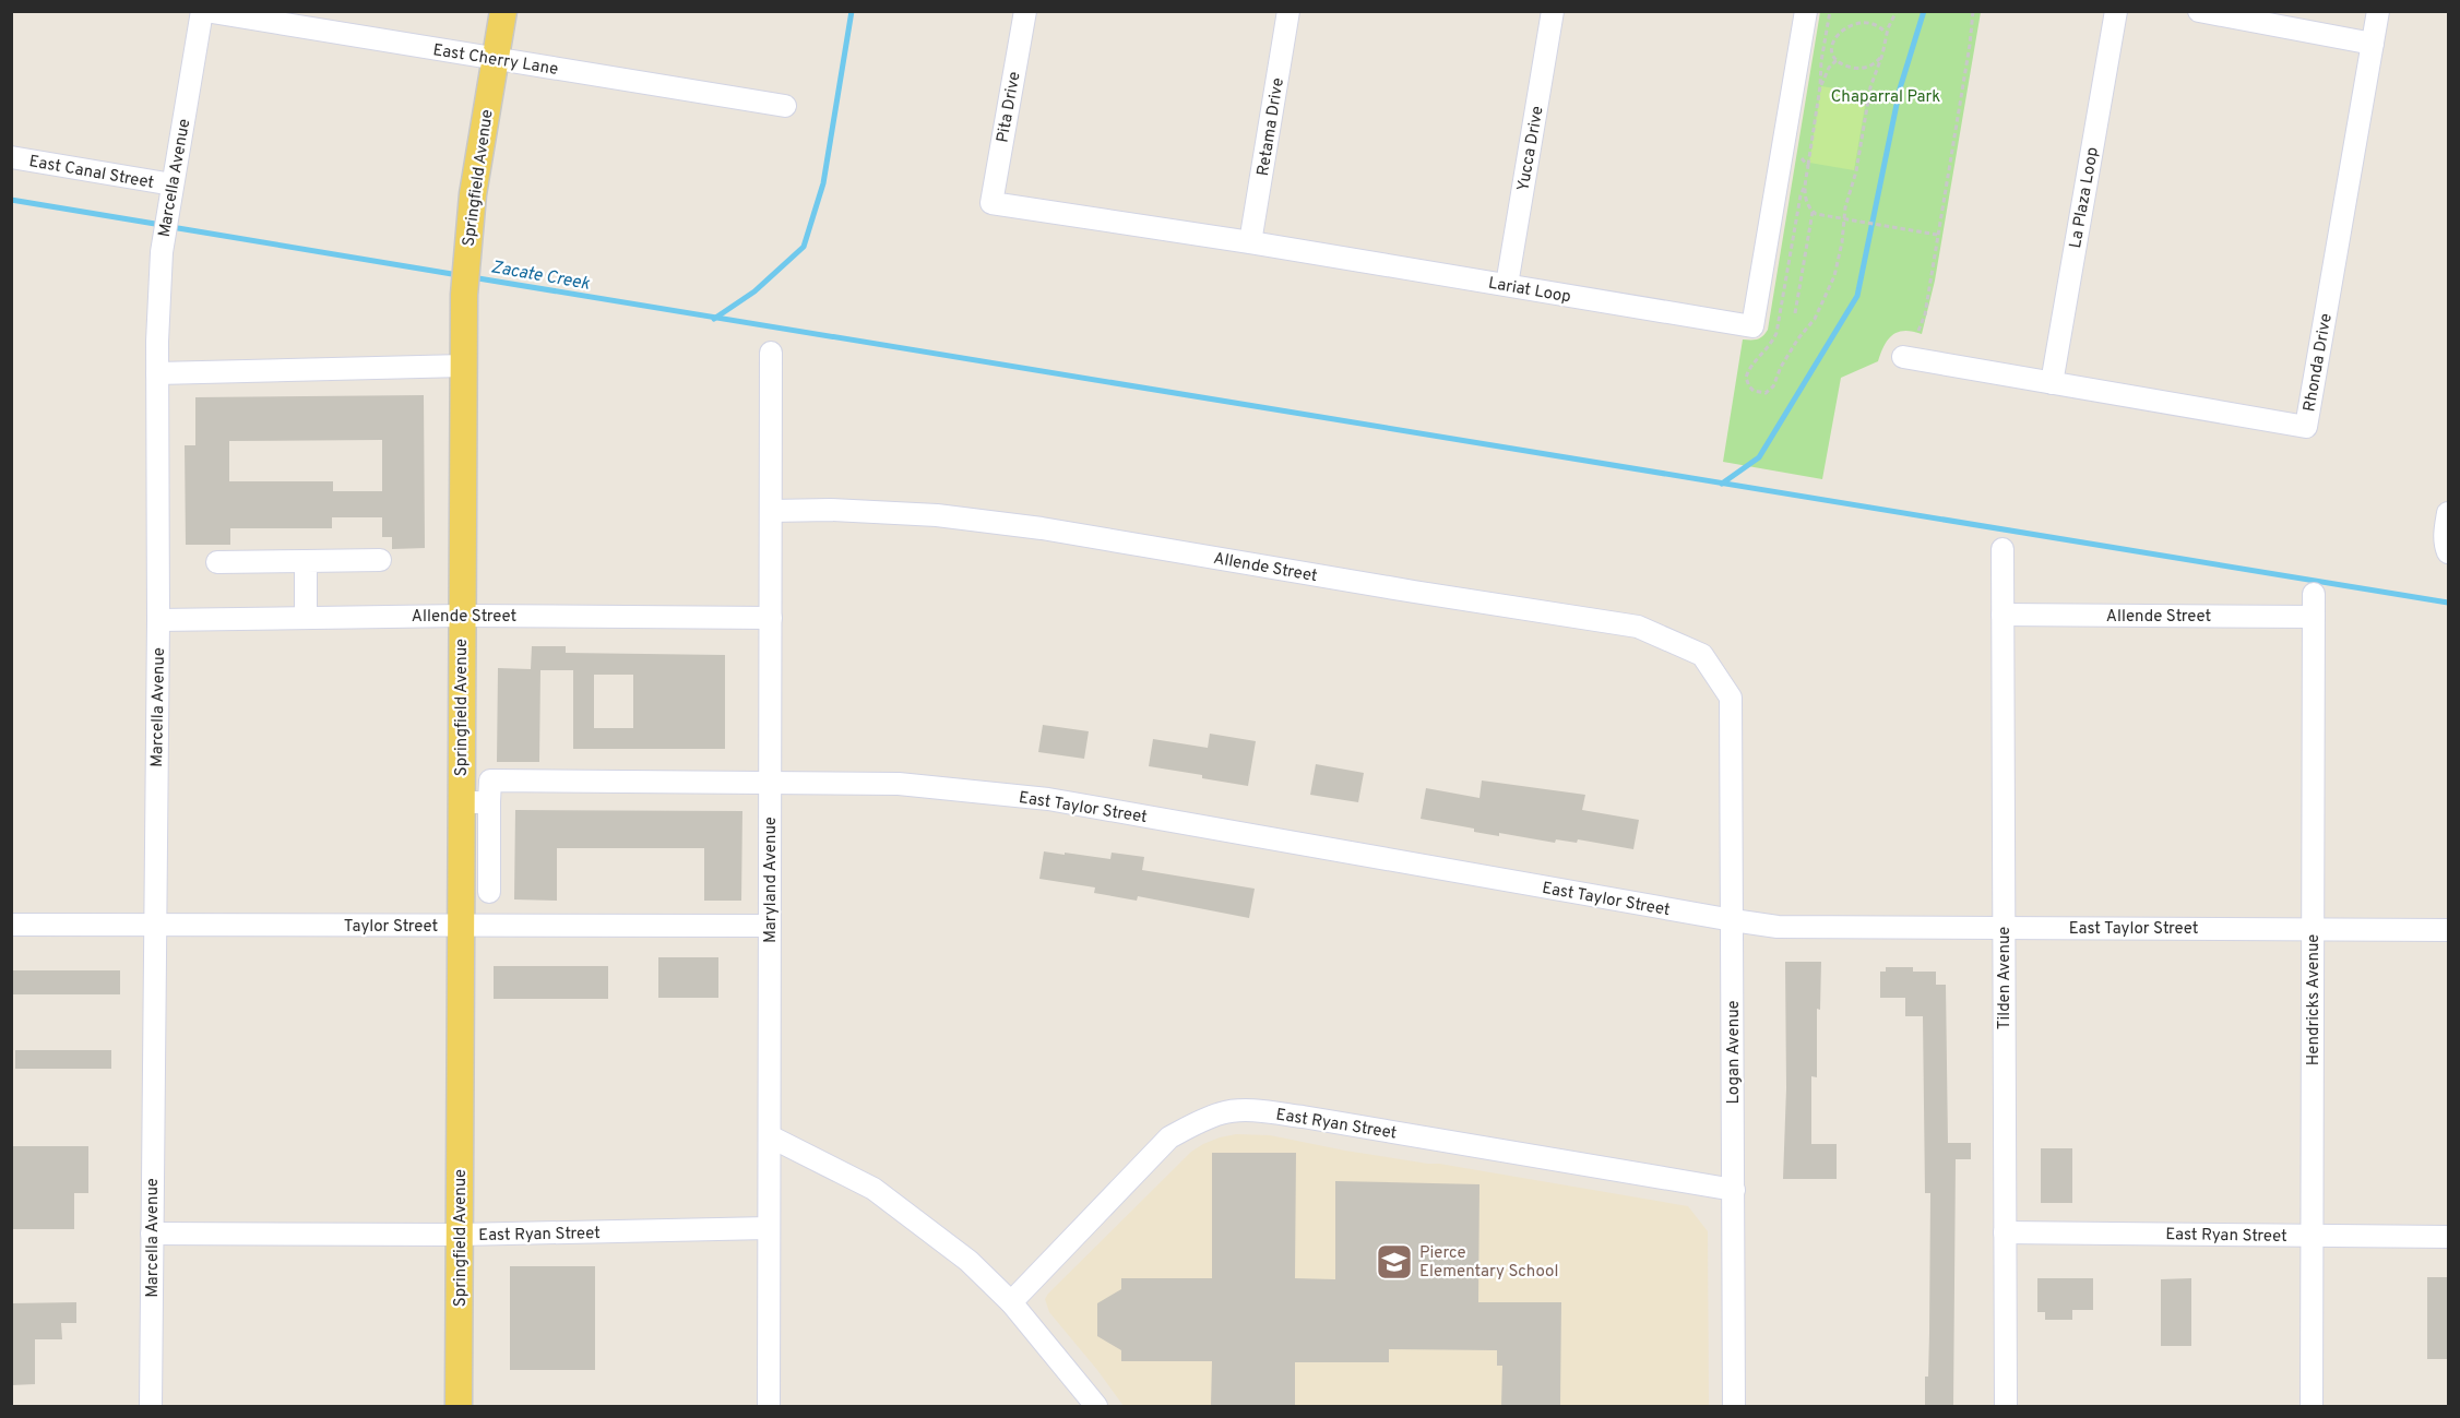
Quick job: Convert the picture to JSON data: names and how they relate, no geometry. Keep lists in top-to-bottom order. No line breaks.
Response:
{"streets":{"main road":["Springfield Avenue"],"street":["East Cherry Lane","Pita Drive","Retama Drive","Yucca Drive","East Canal Street","Marcella Avenue","La Plaza Loop","Lariat Loop","Rhonda Drive","Allende Street","East Taylor Street","Maryland Avenue","Taylor Street","Tilden Avenue","Hendricks Avenue","Logan Avenue","East Ryan Street"]},"crossings":[["East Cherry Lane","Marcella Avenue"],["East Cherry Lane","Springfield Avenue"],["Pita Drive","Lariat Loop"],["Retama Drive","Lariat Loop"],["Yucca Drive","Lariat Loop"],["East Canal Street","Marcella Avenue"],["Marcella Avenue","Allende Street"],["Marcella Avenue","Taylor Street"],["Marcella Avenue","East Ryan Street"],["Springfield Avenue","Allende Street"],["Springfield Avenue","Taylor Street"],["Springfield Avenue","East Ryan Street"],["La Plaza Loop","Rhonda Drive"],["Allende Street","Maryland Avenue"],["Allende Street","Tilden Avenue"],["Allende Street","Hendricks Avenue"],["Allende Street","Logan Avenue"],["East Taylor Street","Maryland Avenue"],["East Taylor Street","Tilden Avenue"],["East Taylor Street","Hendricks Avenue"],["East Taylor Street","Logan Avenue"],["Maryland Avenue","Taylor Street"],["Maryland Avenue","East Ryan Street"],["Tilden Avenue","East Ryan Street"],["Hendricks Avenue","East Ryan Street"],["Logan Avenue","East Ryan Street"]],"water":["Zacate Creek"],"parks":["Chaparral Park"],"places":{"school or university":["Pierce Elementary School"]}}
